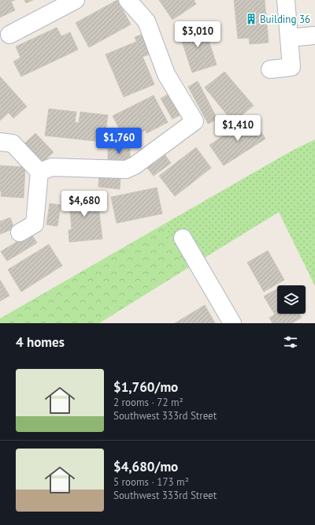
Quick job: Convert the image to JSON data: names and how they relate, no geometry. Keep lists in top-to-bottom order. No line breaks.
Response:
{"places":{"building":["Building 36"]},"page":{"price":["$3,010","$1,410","$1,760","$4,680"],"heading":"4 homes","list":[{"name":"$1,760/mo","note":"2 rooms · 72 m² · Southwest 333rd Street"},{"name":"$4,680/mo","note":"5 rooms · 173 m² · Southwest 333rd Street"}]}}
